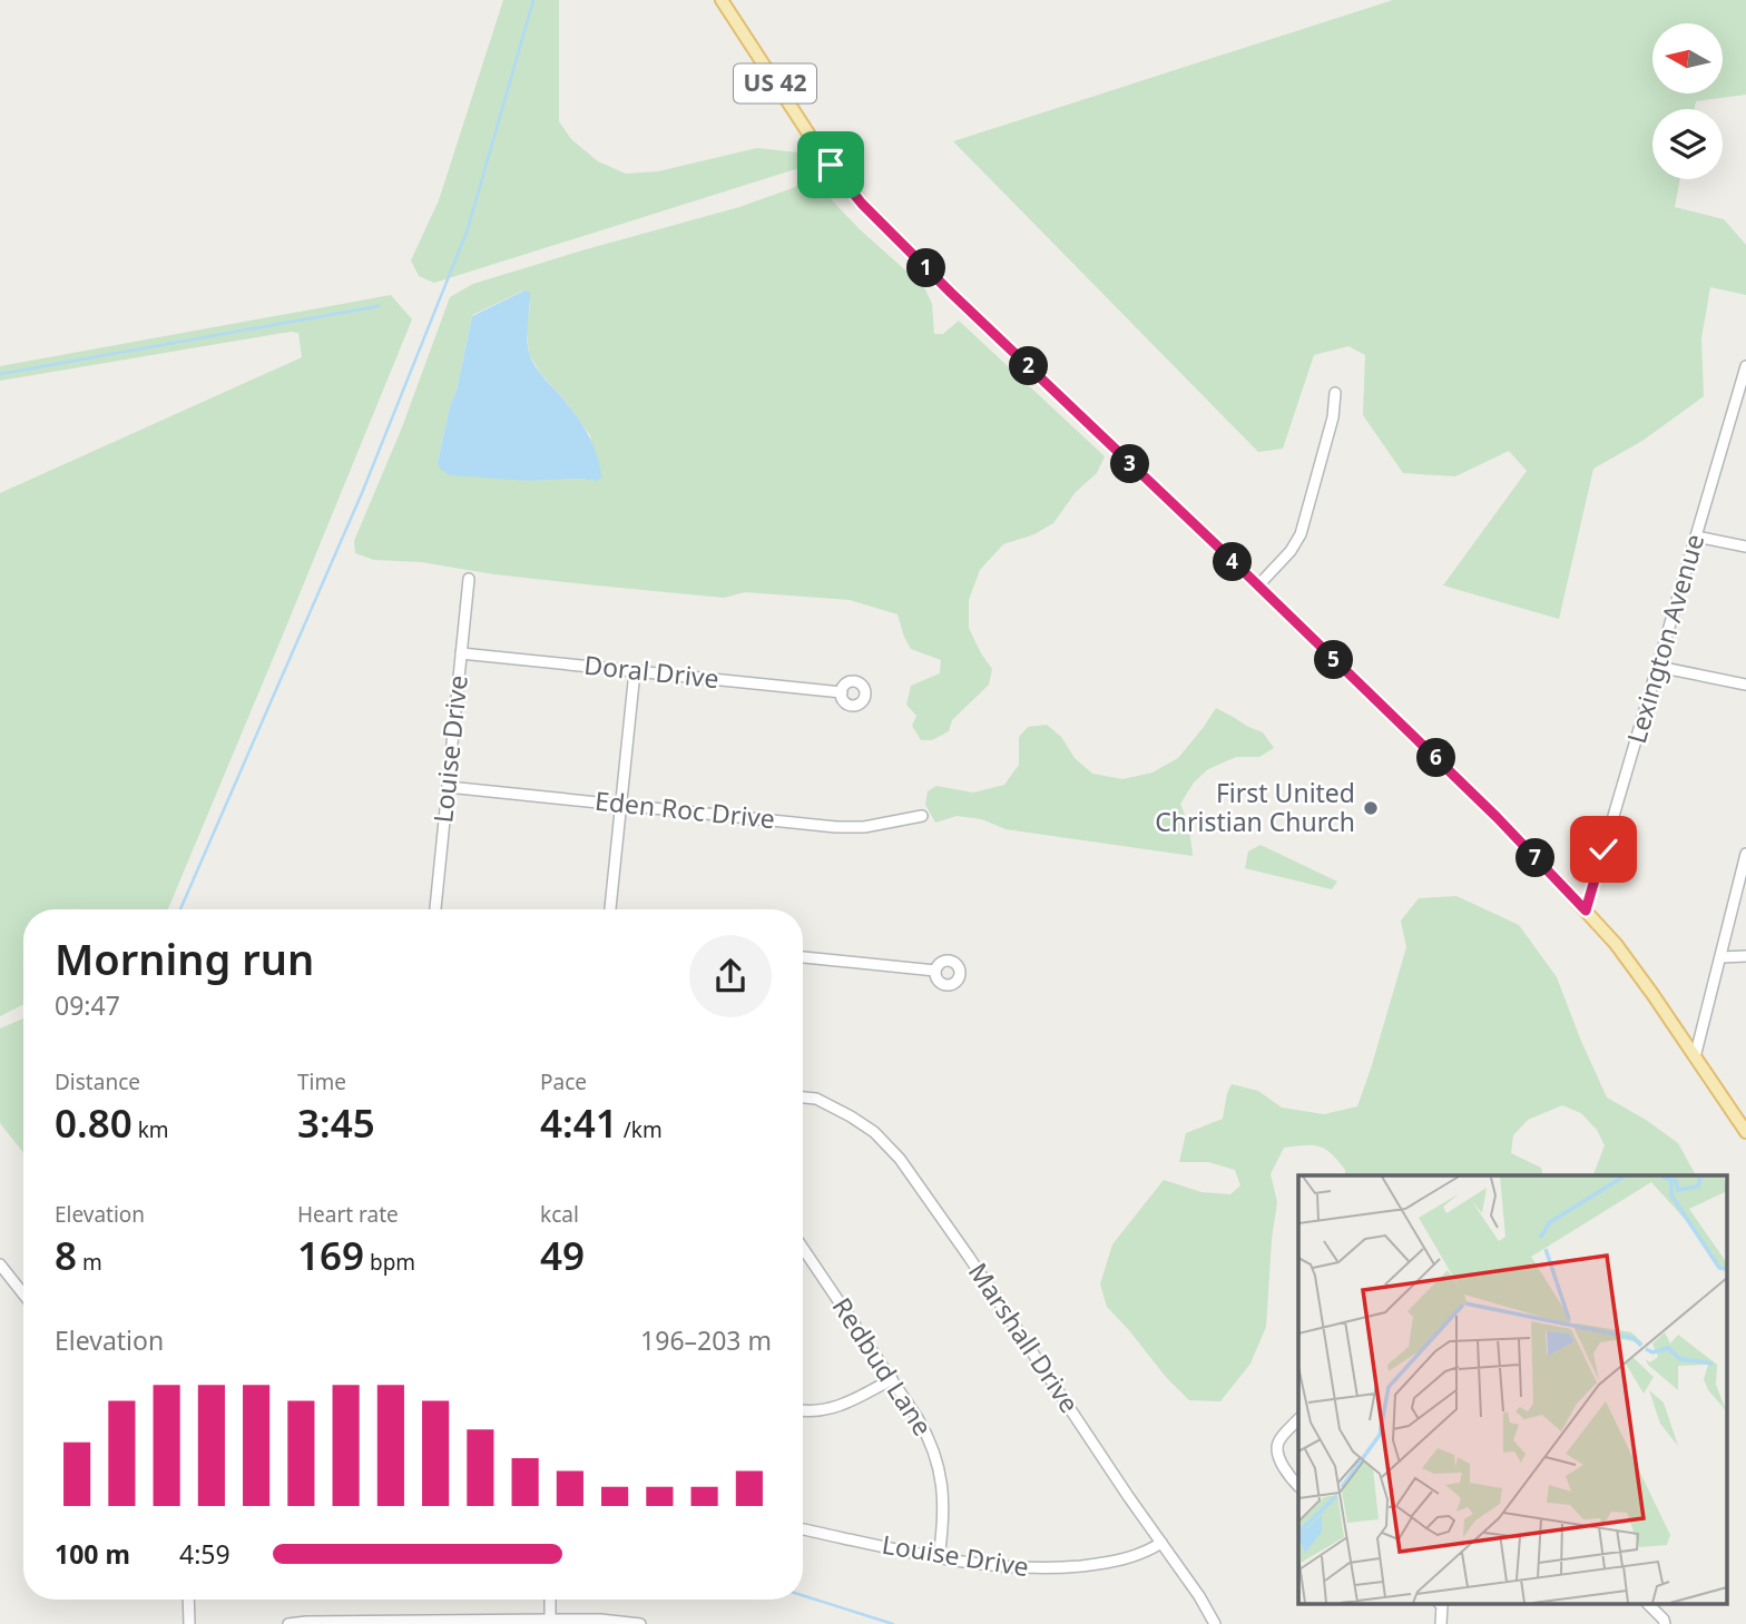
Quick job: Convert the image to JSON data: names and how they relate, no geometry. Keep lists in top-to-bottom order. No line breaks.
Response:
{"streets":{"main road":["US 42"],"street":["Lexington Avenue","Doral Drive","Louise Drive","Eden Roc Drive","Marshall Drive","Redbud Lane"]},"crossings":[["US 42","Lexington Avenue"],["Doral Drive","Louise Drive"],["Louise Drive","Eden Roc Drive"],["Louise Drive","Marshall Drive"],["Louise Drive","Redbud Lane"]],"places":["First United Christian Church"],"north":"left","page":{"pins":["1","2","3","4","5","6","7"],"heading":["Morning run","09:47"],"stats":[["Distance","0.80 km"],["Time","3:45"],["Pace","4:41 /km"],["Elevation","8 m"],["Heart rate","169 bpm"],["kcal","49"]],"chart":["Elevation","196–203 m"],"list":[{"name":"100 m","note":"4:59"}]}}
